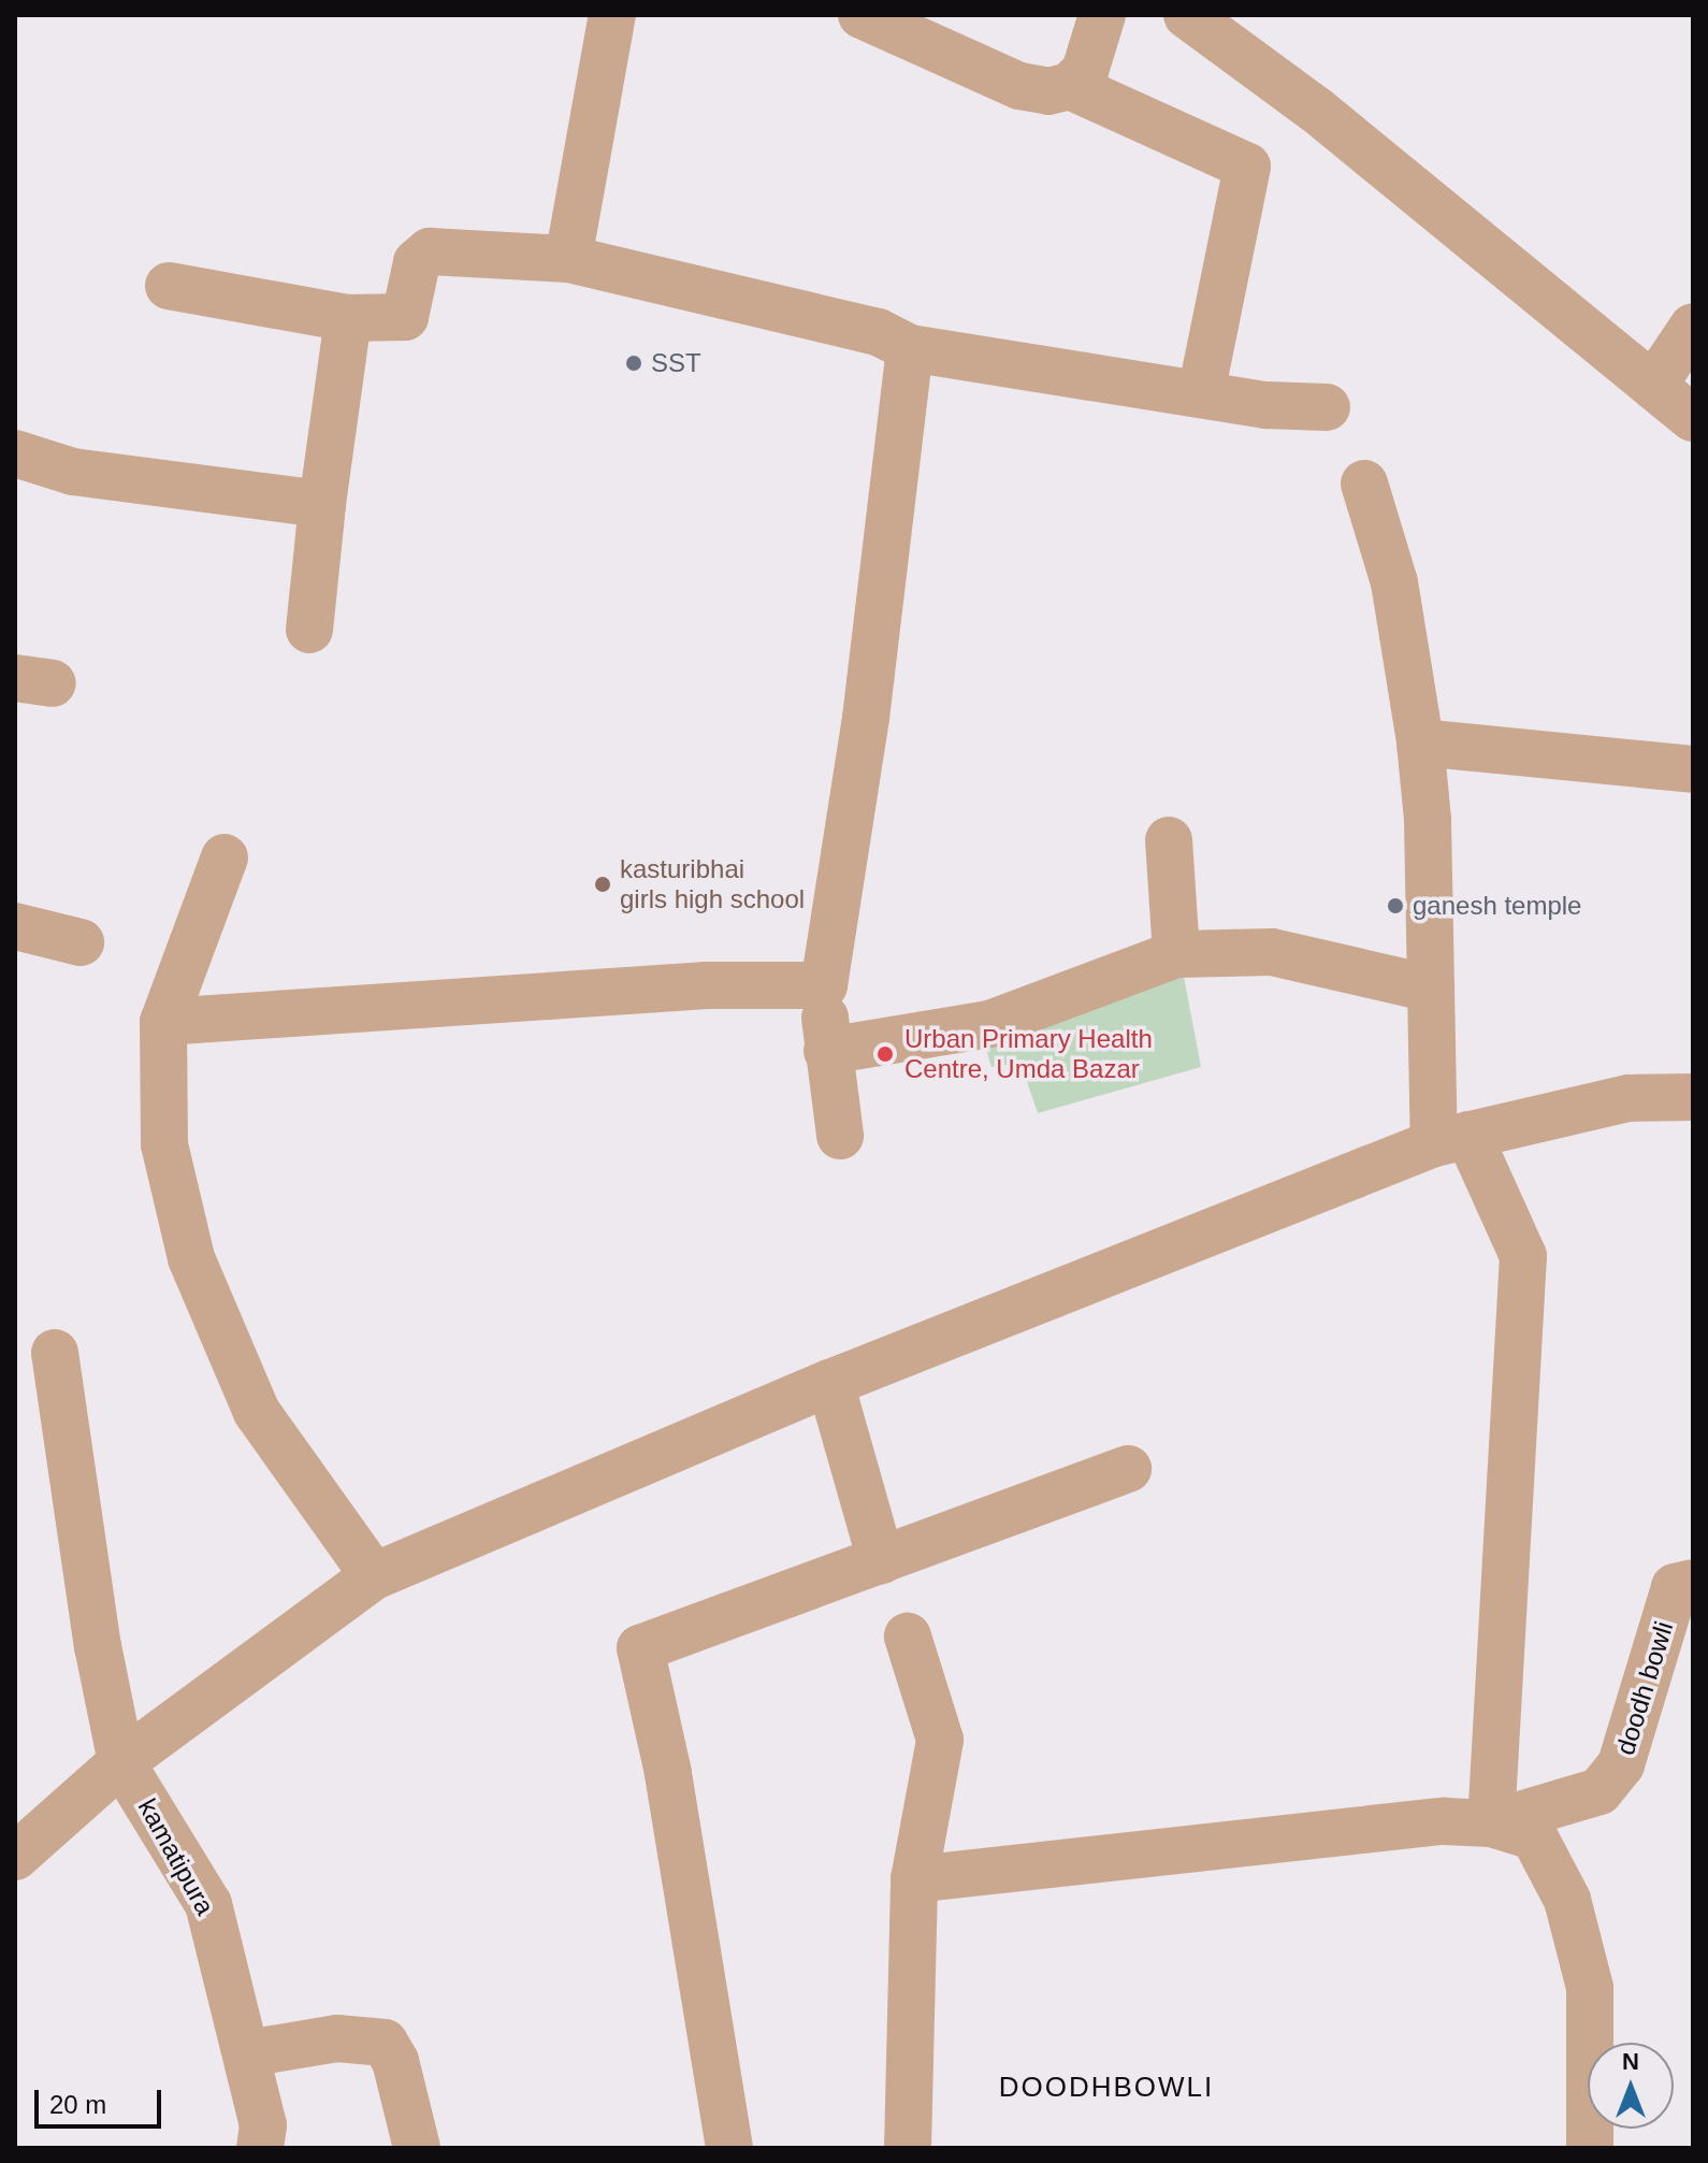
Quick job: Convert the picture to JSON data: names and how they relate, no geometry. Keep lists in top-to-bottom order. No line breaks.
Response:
{"streets":{"street":["doodh bowli","kamatipura"]},"districts":["DOODHBOWLI"],"places":["SST","kasturibhai girls high school","ganesh temple","Urban Primary Health Centre, Umda Bazar"],"scale_bar":"20 m","north":"top"}
